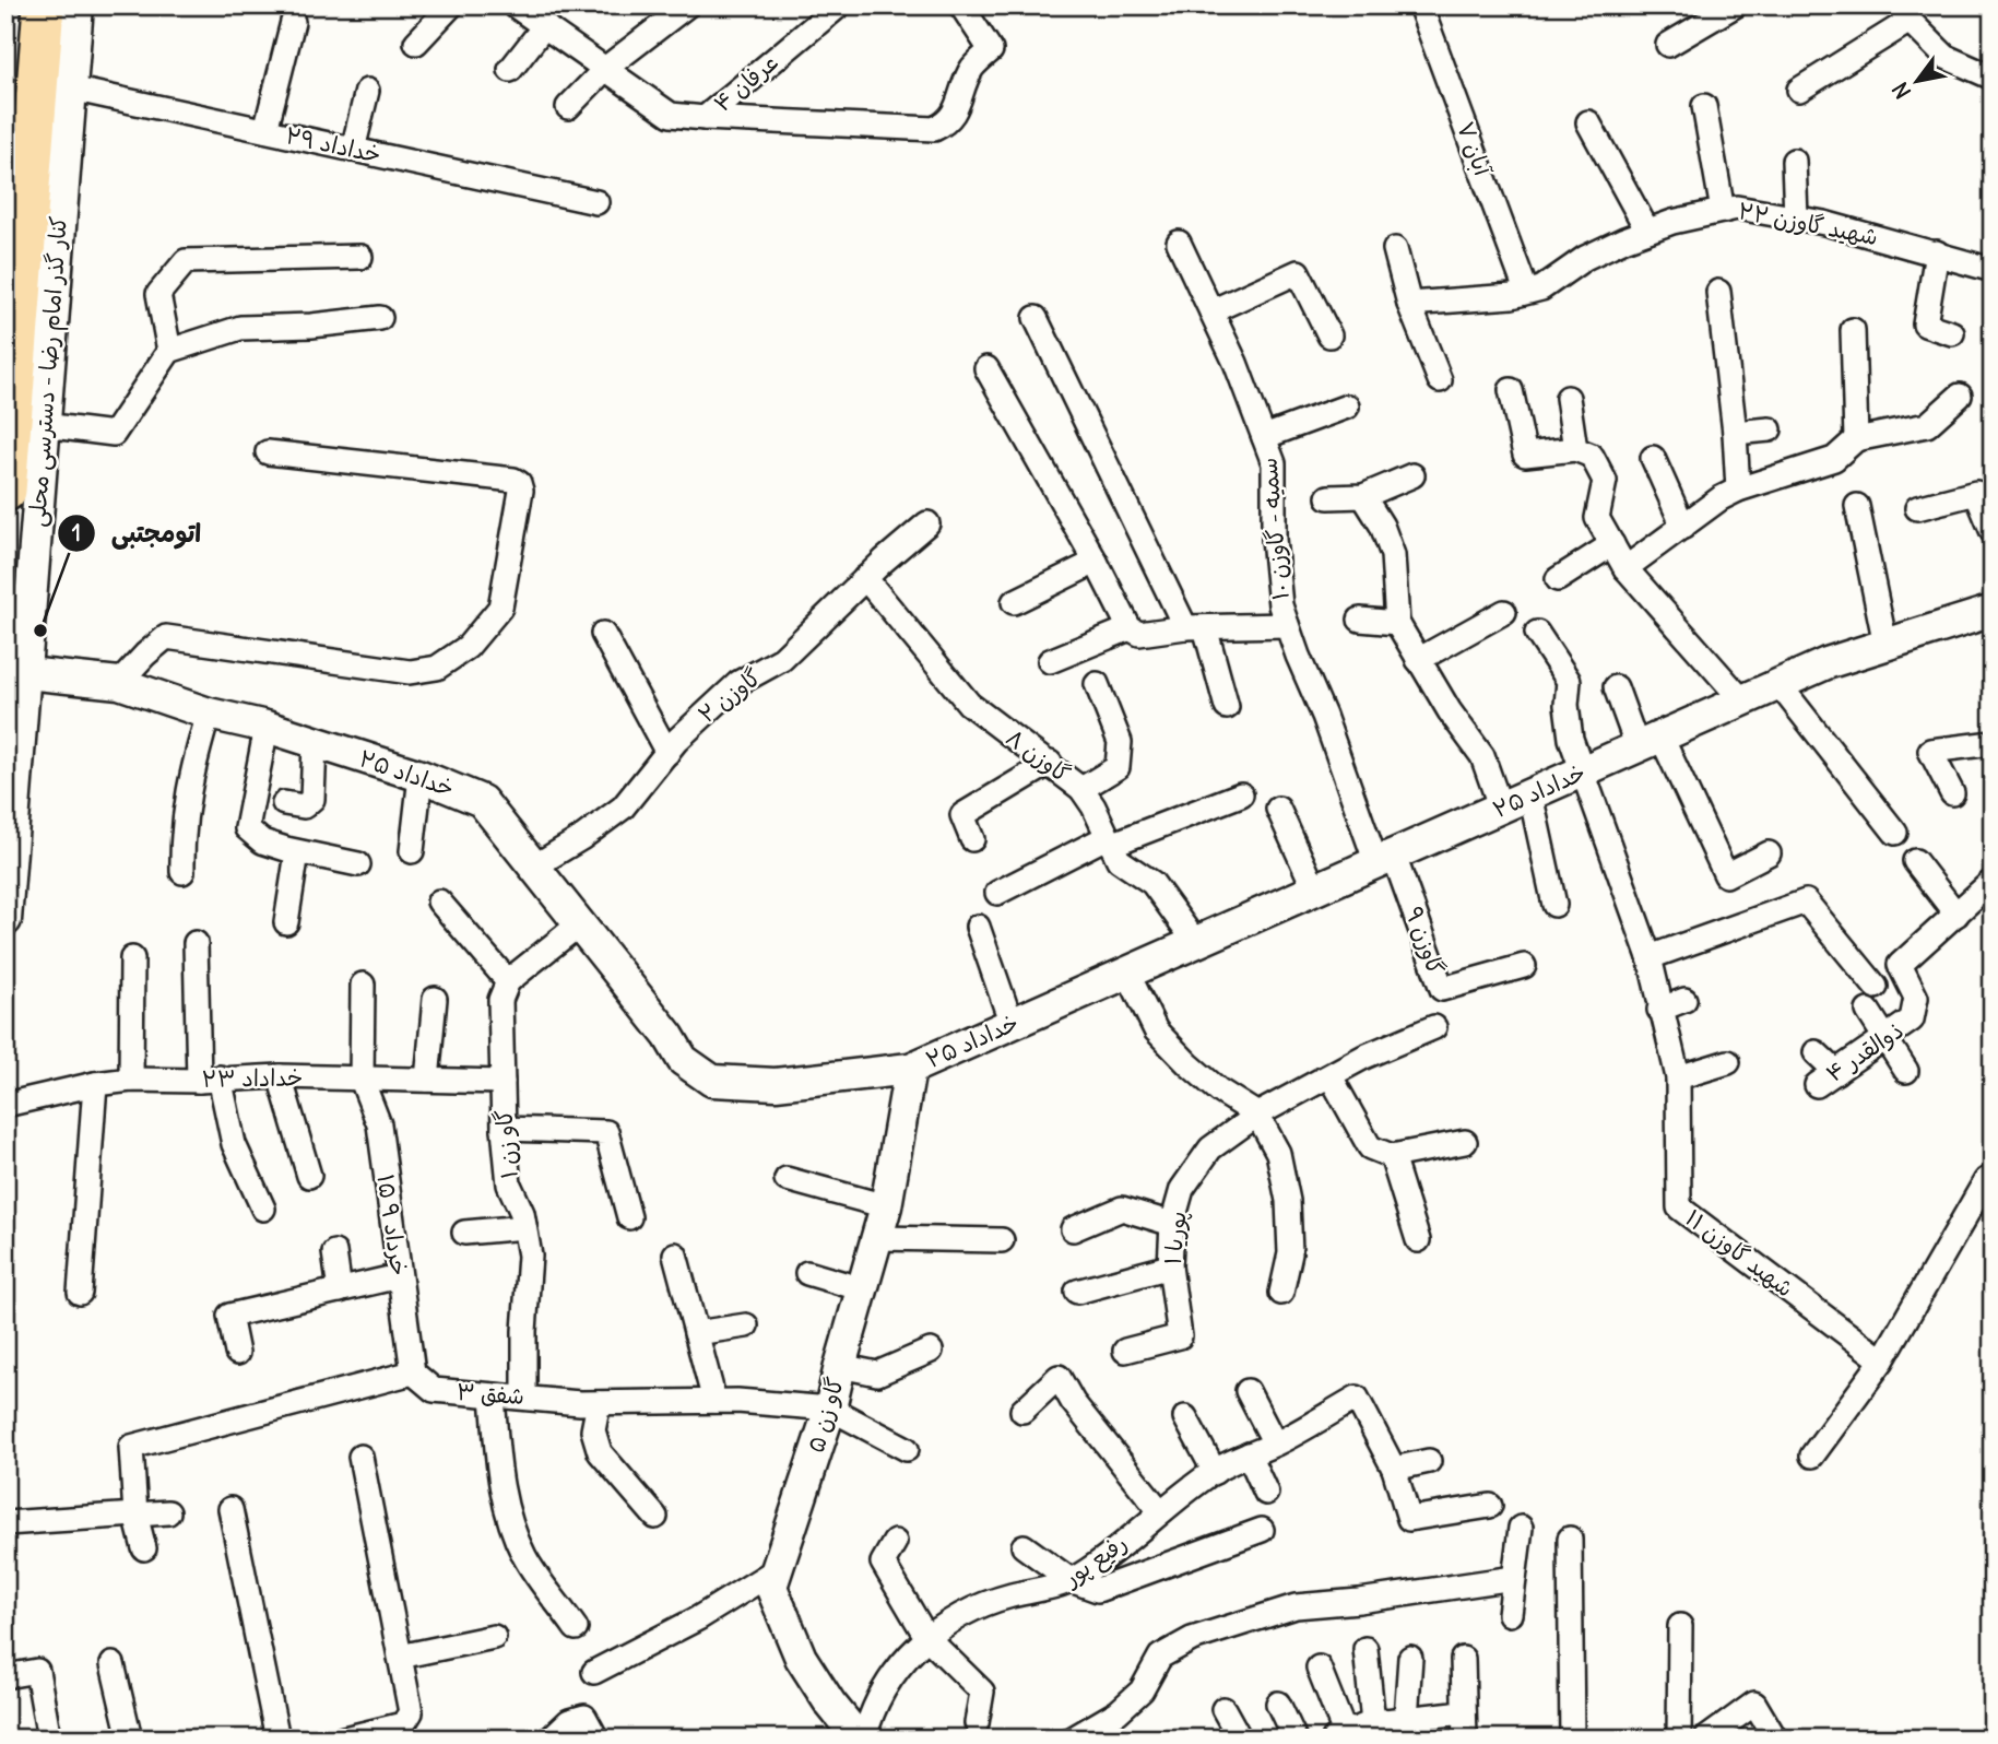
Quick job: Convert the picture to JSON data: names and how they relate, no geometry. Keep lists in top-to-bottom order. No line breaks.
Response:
{"streets":{"street":["عرفان ۴","خداداد ۲۹","آبان ۷","شهید گاوزن ۲۲","کنار گذر امام رضا - دسترسی محلی","سمیه - گاوزن ۱۰","گاوزن ۲","گاوزن ۸","خداداد ۲۵","گاوزن ۹","ذوالقدر ۴","خداداد ۲۳","گاو زن ۱","۱۵ خرداد ۹","پوریا ۱","شهید گاوزن ۱۱","شفق ۳","گاو زن ۵","رفیع پور"]},"crossings":[["خداداد ۲۹","کنار گذر امام رضا - دسترسی محلی"],["آبان ۷","شهید گاوزن ۲۲"],["کنار گذر امام رضا - دسترسی محلی","خداداد ۲۵"],["سمیه - گاوزن ۱۰","خداداد ۲۵"],["سمیه - گاوزن ۱۰","گاوزن ۹"],["گاوزن ۲","گاوزن ۸"],["گاوزن ۲","خداداد ۲۵"],["گاوزن ۸","خداداد ۲۵"],["خداداد ۲۵","گاوزن ۹"],["خداداد ۲۵","شهید گاوزن ۱۱"],["خداداد ۲۵","گاو زن ۵"],["خداداد ۲۳","گاو زن ۱"],["خداداد ۲۳","۱۵ خرداد ۹"],["گاو زن ۱","شفق ۳"],["۱۵ خرداد ۹","شفق ۳"],["شفق ۳","گاو زن ۵"]],"places":["اتومجتبی"],"north":"bottom left"}
